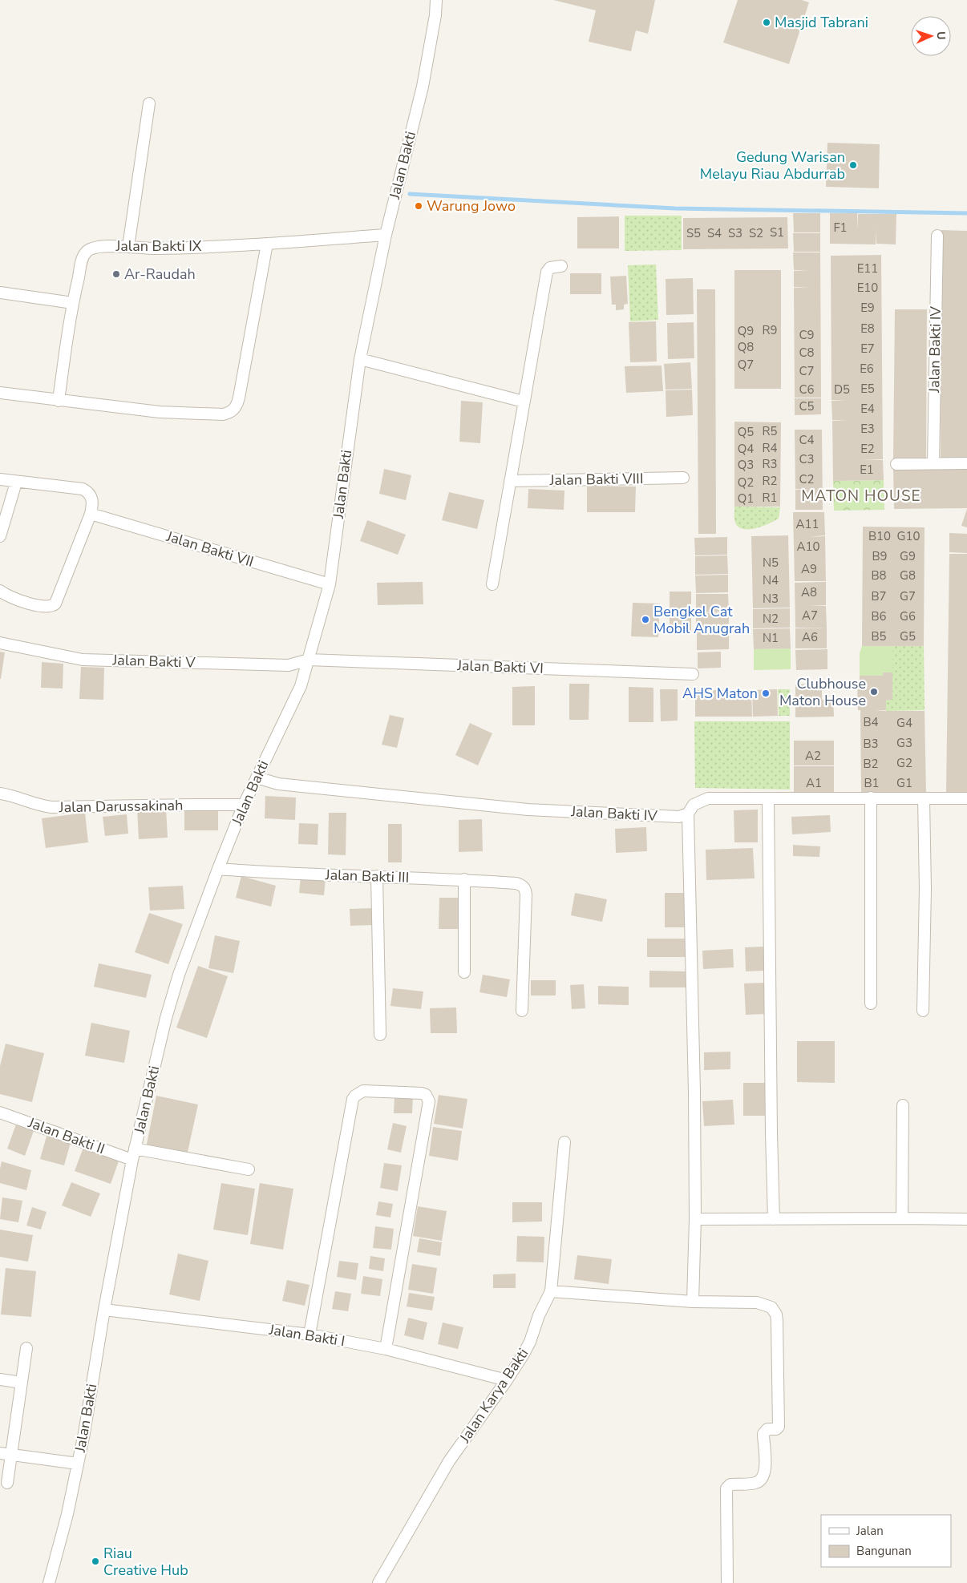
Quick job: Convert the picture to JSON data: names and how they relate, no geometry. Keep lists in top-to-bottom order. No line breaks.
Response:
{"streets":{"street":["Jalan Bakti","Jalan Bakti IX","Jalan Bakti IV","Jalan Bakti VIII","Jalan Bakti VII","Jalan Bakti V","Jalan Bakti VI","Jalan Darussakinah","Jalan Bakti III","Jalan Bakti II","Jalan Bakti I","Jalan Karya Bakti"]},"crossings":[["Jalan Bakti","Jalan Bakti IX"],["Jalan Bakti","Jalan Bakti IV"],["Jalan Bakti","Jalan Bakti VII"],["Jalan Bakti","Jalan Bakti V"],["Jalan Bakti","Jalan Bakti VI"],["Jalan Bakti","Jalan Darussakinah"],["Jalan Bakti","Jalan Bakti III"],["Jalan Bakti","Jalan Bakti II"],["Jalan Bakti","Jalan Bakti I"],["Jalan Bakti V","Jalan Bakti VI"],["Jalan Bakti I","Jalan Karya Bakti"]],"districts":["MATON HOUSE"],"places":["Masjid Tabrani","Gedung Warisan Melayu Riau Abdurrab","Warung Jowo","Ar-Raudah","Bengkel Cat Mobil Anugrah","Clubhouse Maton House","AHS Maton","Riau Creative Hub"],"house_numbers":["F1","S1","S5","S4","S3","S2","E11","E10","E9","E8","R9","Q9","C9","Q8","E7","C8","Q7","E6","C7","E5","C6","D5","C5","E4","E3","R5","Q5","C4","R4","Q4","E2","C3","R3","Q3","E1","C2","R2","Q2","R1","Q1","A11","B10","G10","A10","B9","G9","N5","A9","B8","G8","N4","A8","B7","G7","N3","A7","B6","G6","N2","B5","G5","A6","N1","B4","G4","G3","B3","A2","G2","B2","A1","B1","G1"],"legend":["Jalan","Bangunan"],"north":"right"}
